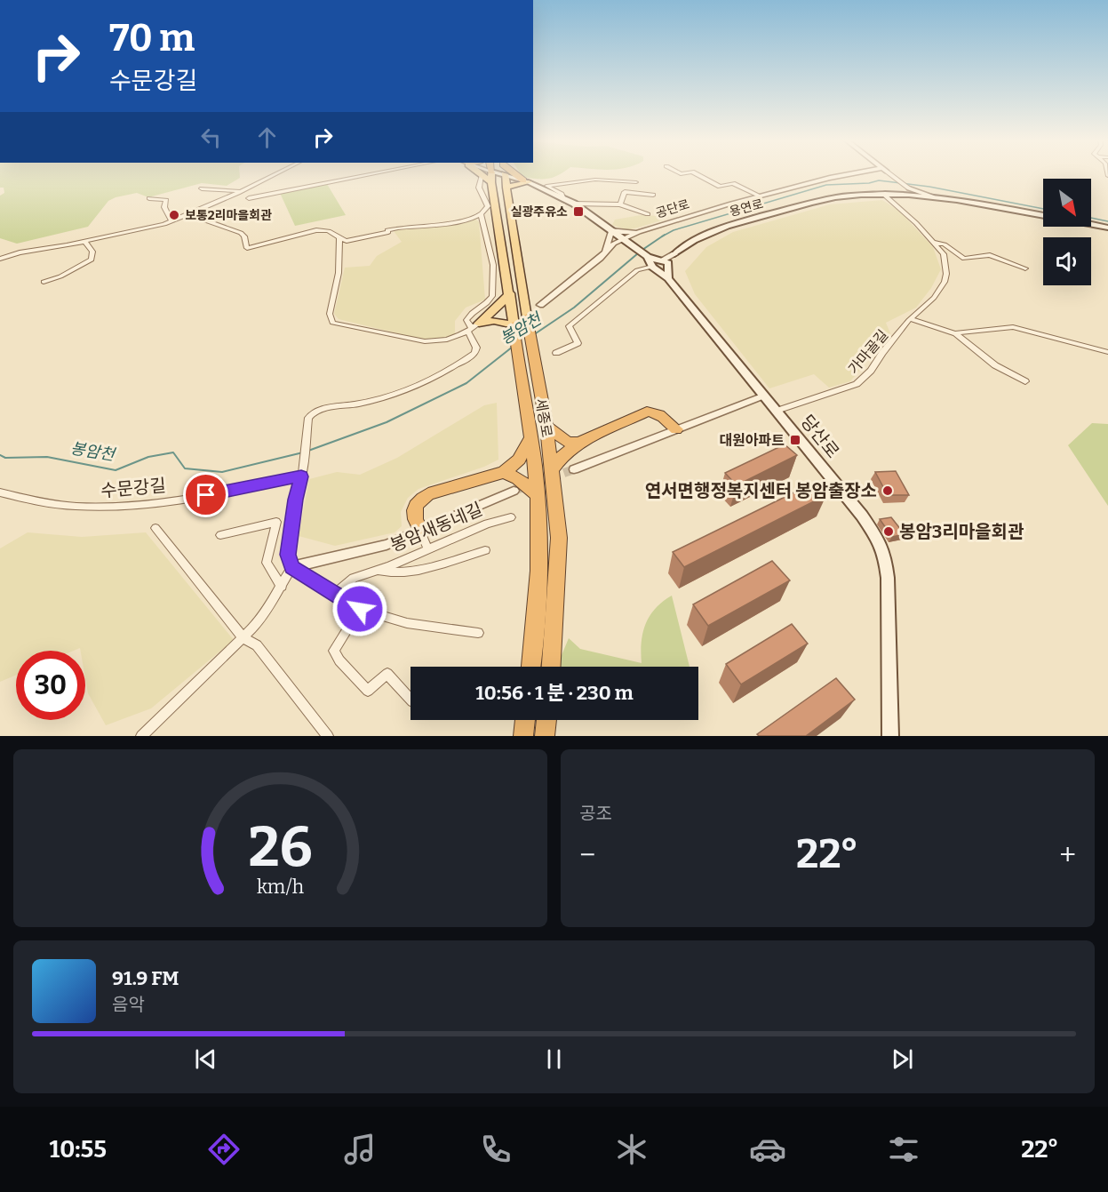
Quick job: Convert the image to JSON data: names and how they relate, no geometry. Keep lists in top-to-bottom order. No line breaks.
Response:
{"streets":{"highway":["세종로"],"main road":["용연로","당산로"],"street":["공단로","가마골길","수문강길","봉암새동네길"]},"crossings":[["용연로","가마골길"],["공단로","당산로"],["가마골길","당산로"]],"water":["봉암천"],"places":{"transit":["실광주유소","대원아파트"],"other":["보통2리마을회관","연서면행정복지센터 봉암출장소","봉암3리마을회관"]},"north":"bottom right","page":{"turn":["70 m","수문강길"],"limit":"30","trip":"10:56 · 1 분 · 230 m","tile":"공조","heat":["−","22°","+"],"song":["91.9 FM","음악"],"tabs":["10:55","22°"],"gauge":["26","km/h"]}}
